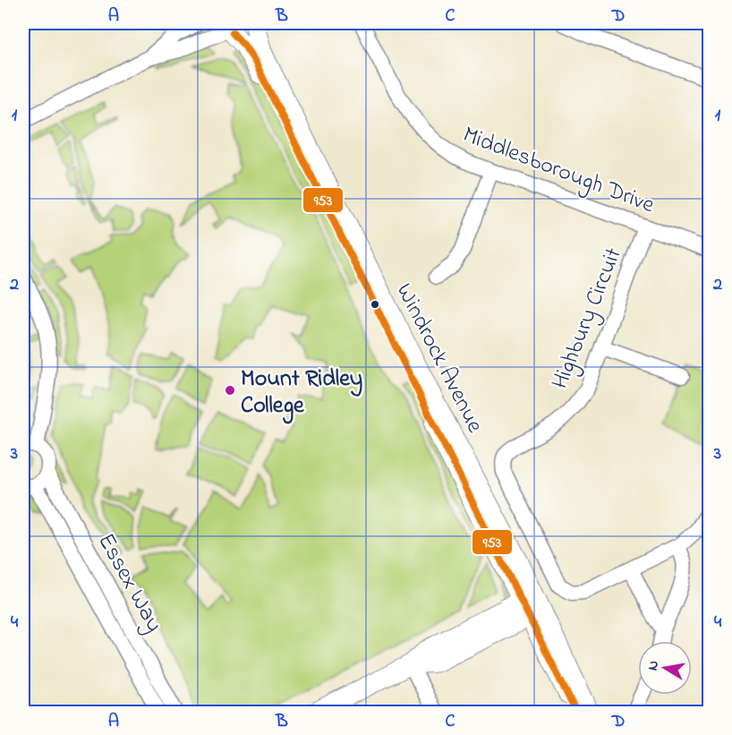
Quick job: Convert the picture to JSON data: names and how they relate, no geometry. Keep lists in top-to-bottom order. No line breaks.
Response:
{"streets":{"street":["Middlesborough Drive","Highbury Circuit","Windrock Avenue","Essex Way"]},"crossings":[["Middlesborough Drive","Highbury Circuit"]],"places":["Mount Ridley College"],"lines":["transit line 953"],"north":"left","grid":{"columns":["A","B","C","D"],"rows":["1","2","3","4"]}}
